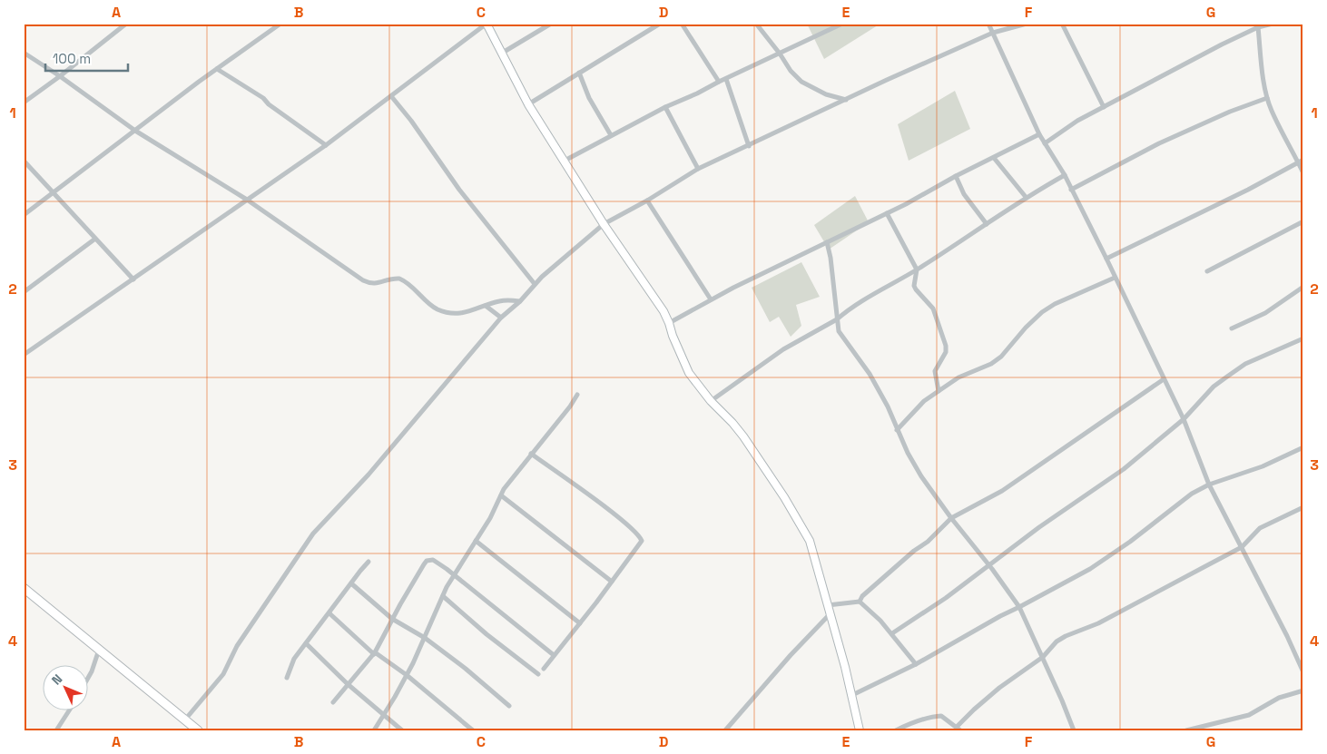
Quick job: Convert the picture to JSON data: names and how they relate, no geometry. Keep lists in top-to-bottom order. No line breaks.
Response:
{"scale_bar":"100 m","north":"top left","grid":{"columns":["A","B","C","D","E","F","G"],"rows":["1","2","3","4"]}}
